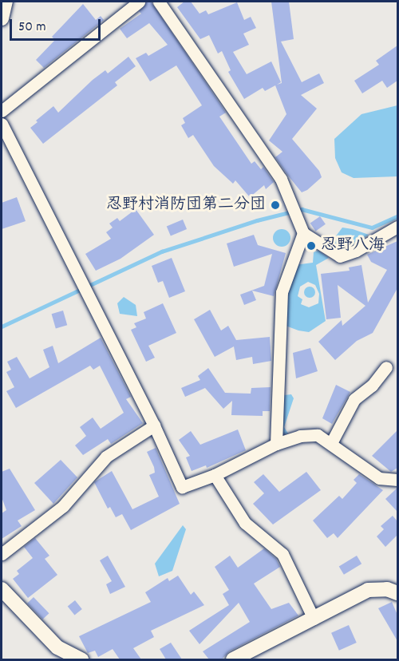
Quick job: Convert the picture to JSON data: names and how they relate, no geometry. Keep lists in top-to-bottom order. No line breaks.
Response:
{"places":["忍野村消防団第二分団","忍野八海"],"scale_bar":"50 m"}
